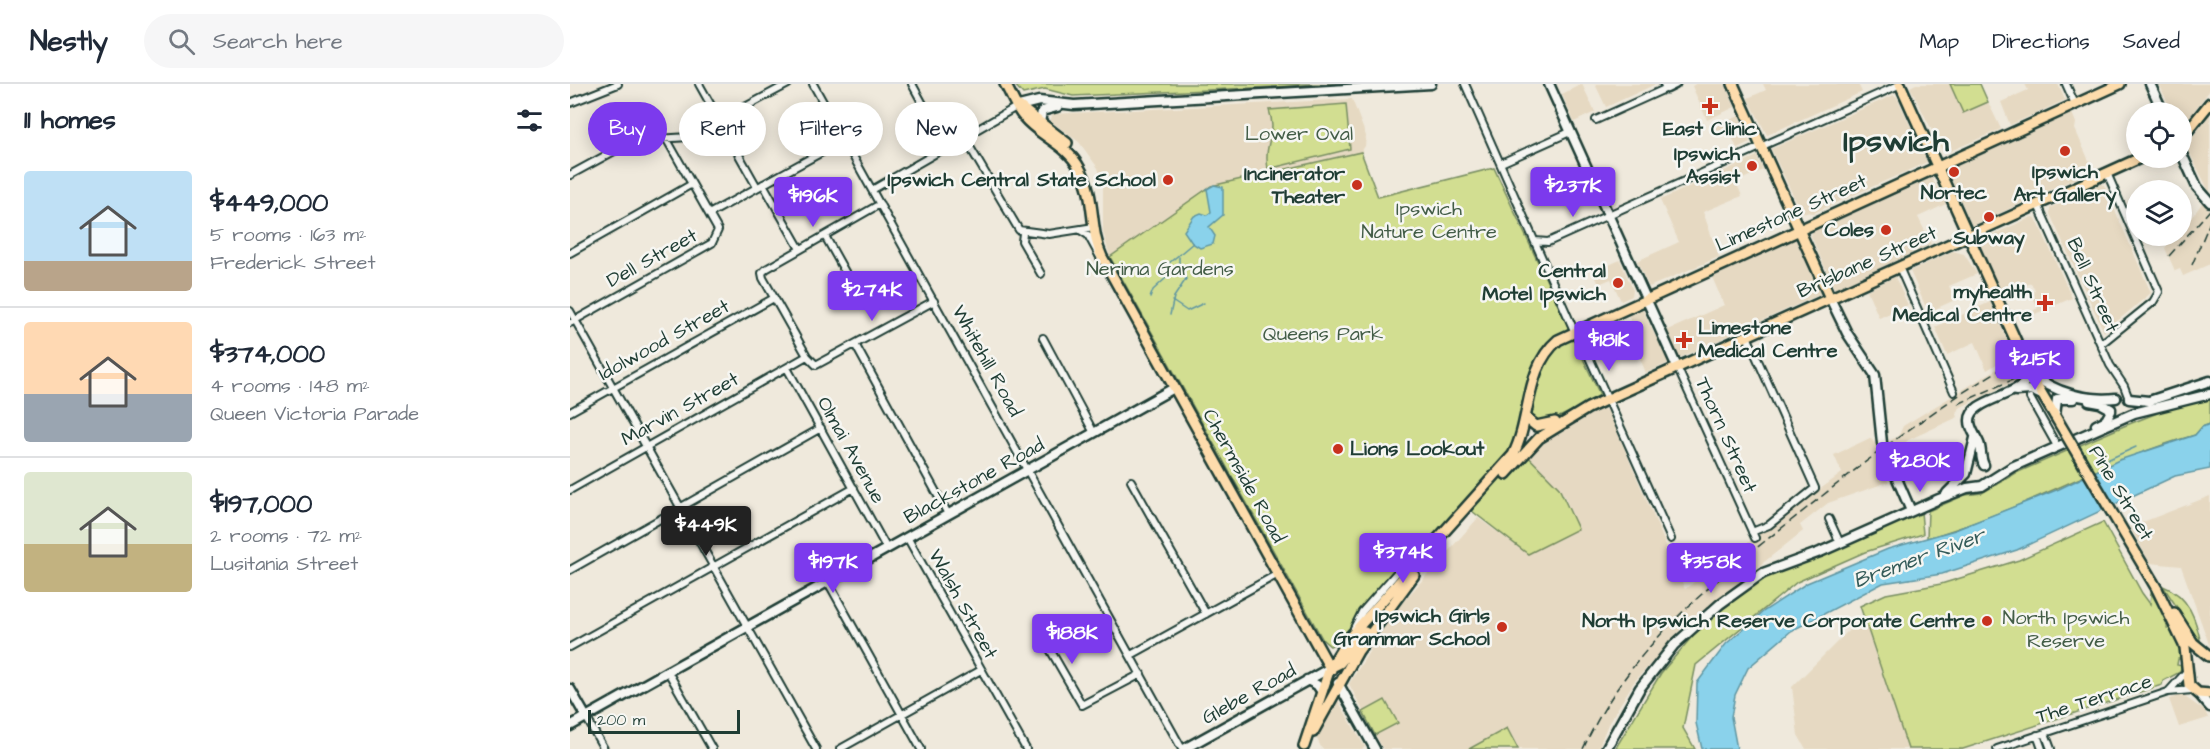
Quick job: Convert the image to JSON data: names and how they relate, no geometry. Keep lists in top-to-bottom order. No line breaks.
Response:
{"streets":{"main road":["Limestone Street","Brisbane Street","Chermside Road","Pine Street"],"street":["Dell Street","Bell Street","Idolwood Street","Whitehill Road","Marvin Street","Thorn Street","Olmai Avenue","Blackstone Road","Walsh Street","Glebe Road","The Terrace"]},"crossings":[["Limestone Street","Thorn Street"],["Limestone Street","Chermside Road"],["Limestone Street","Pine Street"],["Limestone Street","Glebe Road"],["Brisbane Street","Bell Street"],["Brisbane Street","Thorn Street"],["Brisbane Street","Pine Street"],["Whitehill Road","Blackstone Road"],["Whitehill Road","Glebe Road"],["Marvin Street","Olmai Avenue"],["Olmai Avenue","Blackstone Road"],["Chermside Road","Blackstone Road"],["Chermside Road","Glebe Road"],["Blackstone Road","Walsh Street"],["Pine Street","The Terrace"]],"districts":["Ipswich"],"water":["Bremer River"],"parks":["Lower Oval","Ipswich Nature Centre","Nerima Gardens","Queens Park","North Ipswich Reserve"],"places":{"health":["East Clinic","myhealth Medical Centre","Limestone Medical Centre"],"other":["Ipswich Art Gallery","Ipswich Assist","Nortec","Ipswich Central State School","Incinerator Theater","Subway","Coles","Central Motel Ipswich","Lions Lookout","North Ipswich Reserve Corporate Centre","Ipswich Girls Grammar School"]},"scale_bar":"200 m","page":{"header":"Nestly","search":"Search here","nav":["Map","Directions","Saved"],"heading":"11 homes","chip":["Buy","Rent","Filters","New"],"list":[{"name":"$449,000","note":"5 rooms · 163 m² · Frederick Street"},{"name":"$374,000","note":"4 rooms · 148 m² · Queen Victoria Parade"},{"name":"$197,000","note":"2 rooms · 72 m² · Lusitania Street"}],"price":["$237K","$196K","$274K","$181K","$215K","$280K","$449K","$374K","$197K","$358K","$188K"],"scale":"200 m"}}
